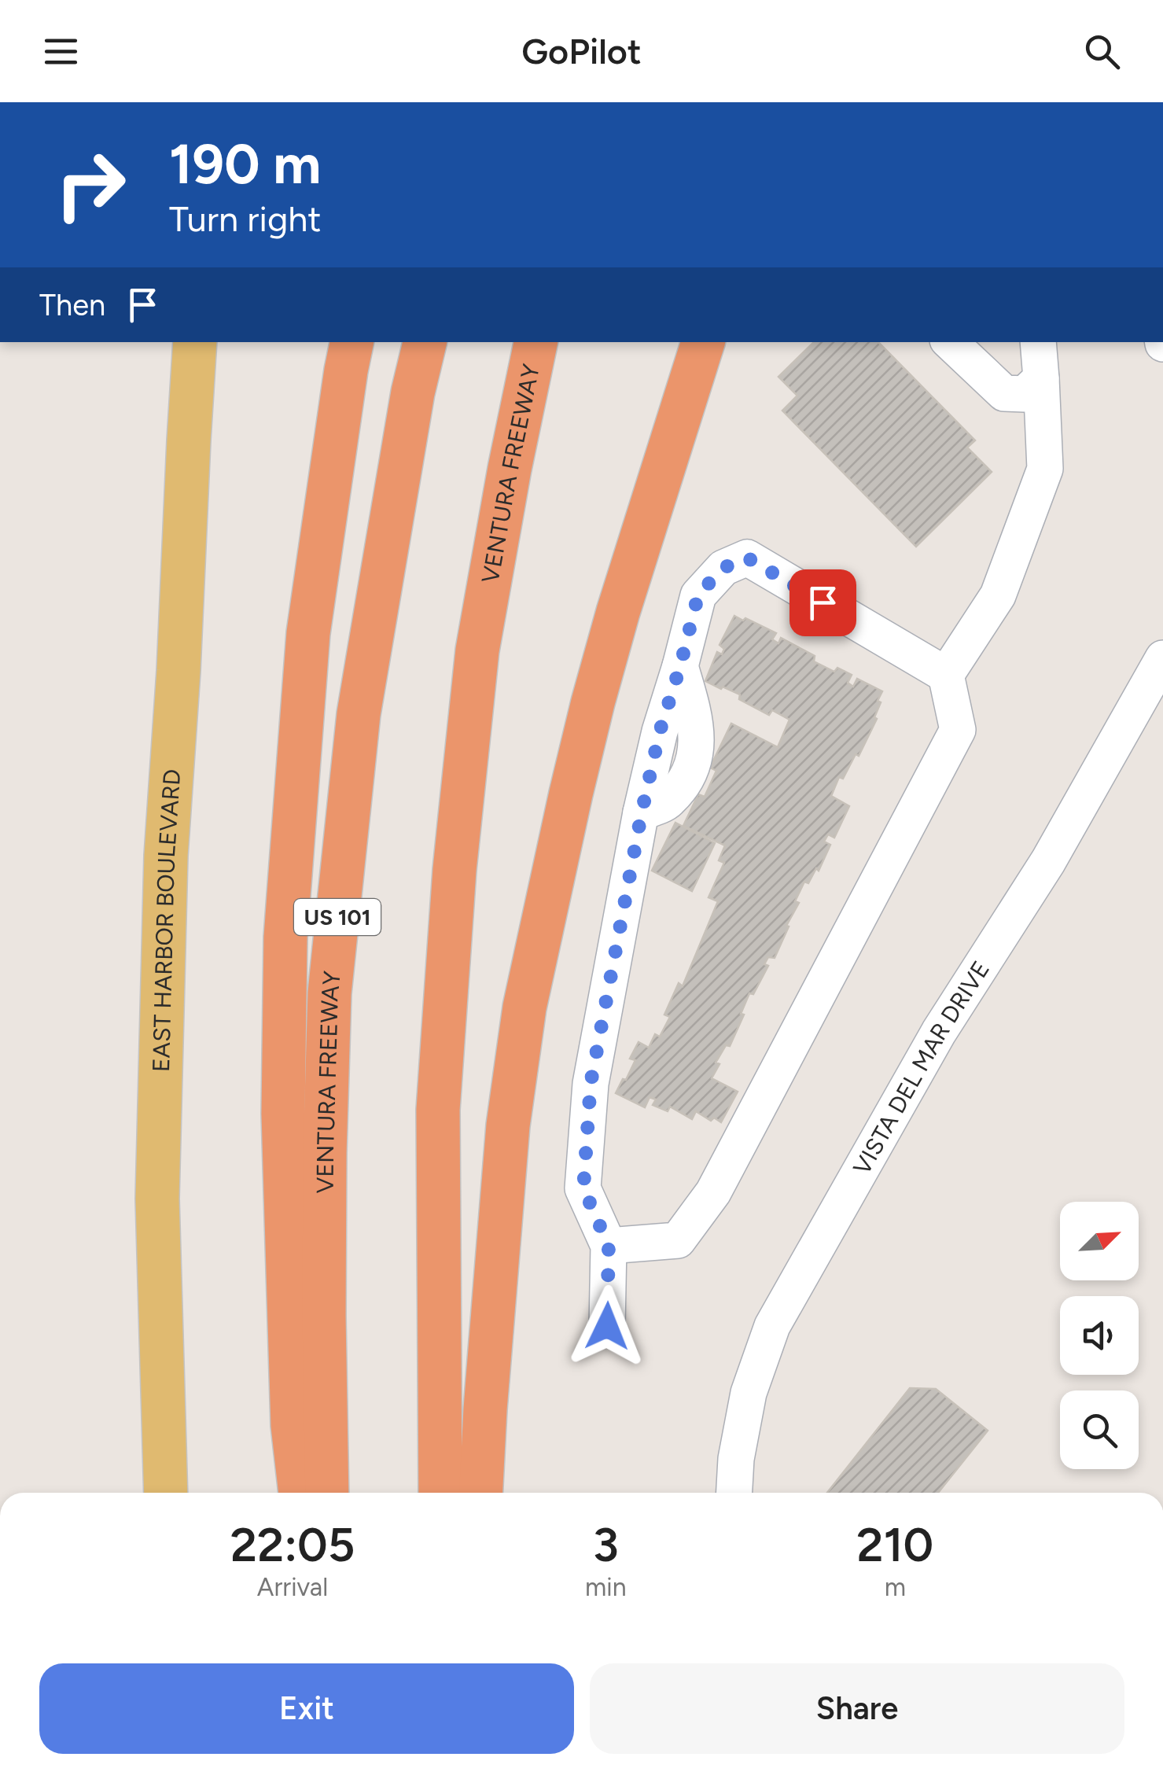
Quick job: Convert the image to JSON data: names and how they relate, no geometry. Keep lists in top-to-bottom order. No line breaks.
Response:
{"streets":{"highway":["VENTURA FREEWAY","US 101"],"main road":["EAST HARBOR BOULEVARD"],"street":["VISTA DEL MAR DRIVE"]},"north":"top right","page":{"header":"GoPilot","turn":["190 m","Turn right"],"then":"Then","eta":["22:05","Arrival","3","min","210","m"],"buttons":["Exit","Share"]}}
